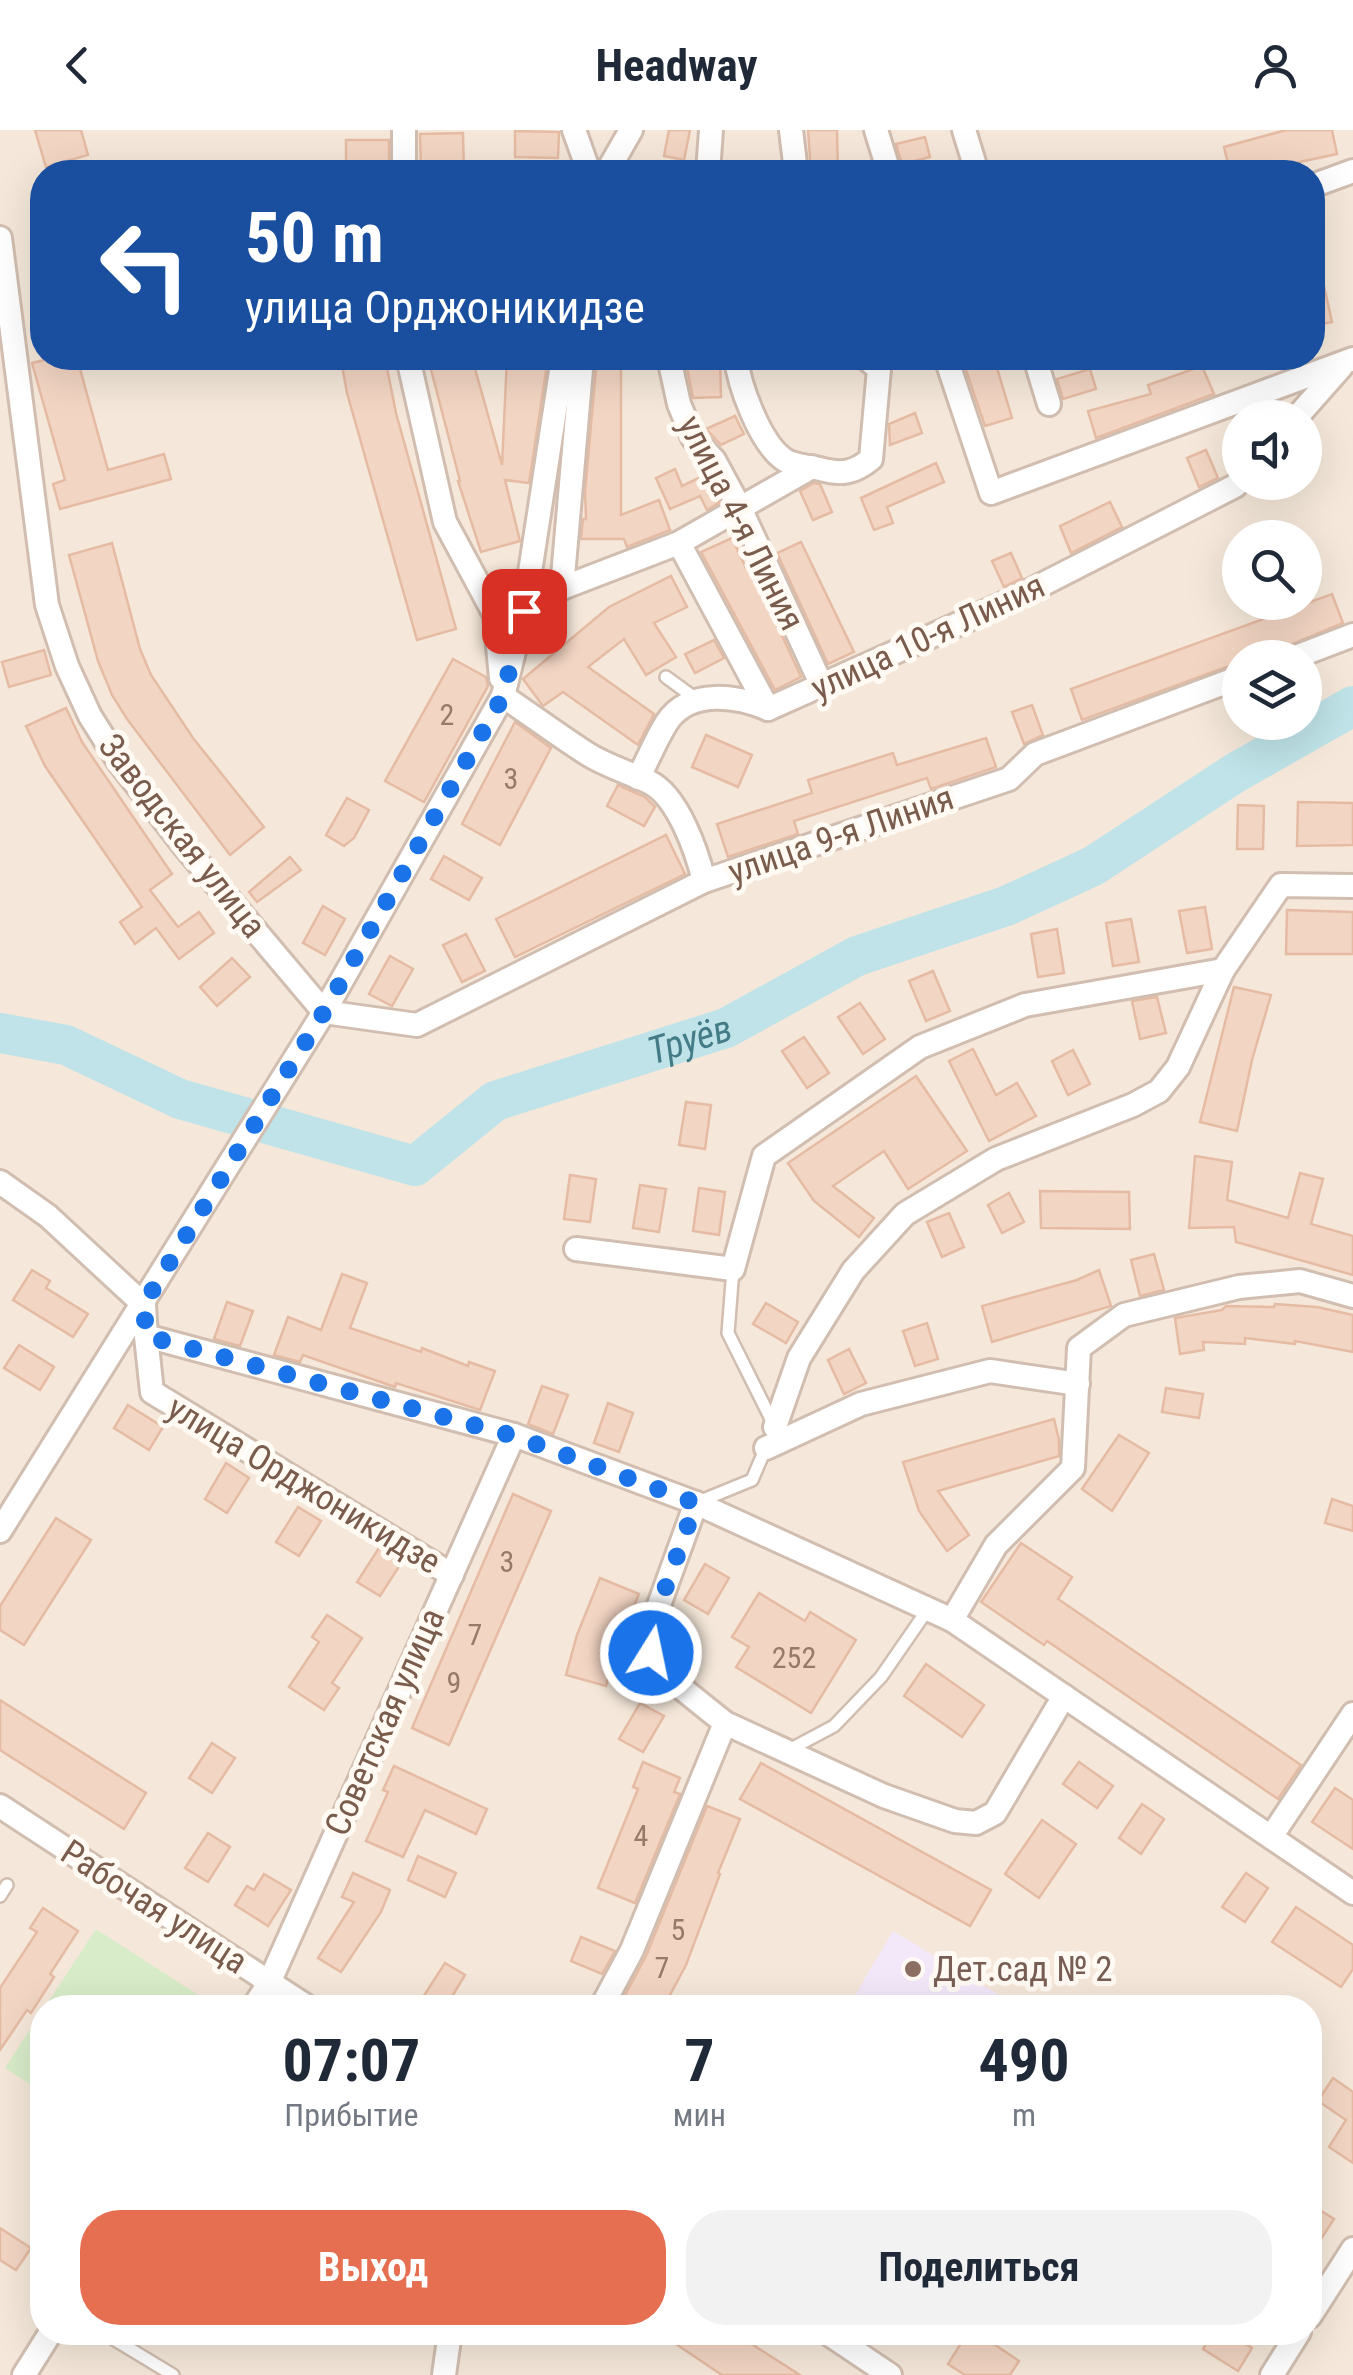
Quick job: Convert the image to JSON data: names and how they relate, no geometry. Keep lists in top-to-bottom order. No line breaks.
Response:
{"streets":{"street":["улица 4-я Линия","улица 10-я Линия","улица 9-я Линия","Заводская улица","улица Орджоникидзе","Советская улица","Рабочая улица"]},"crossings":[["улица 4-я Линия","улица 10-я Линия"],["улица Орджоникидзе","Советская улица"],["Советская улица","Рабочая улица"]],"water":["Труёв"],"places":["Дет.сад № 2"],"house_numbers":["2","3","3","7","252","9","4","5","7"],"page":{"header":"Headway","turn":["50 m","улица Орджоникидзе"],"eta":["07:07","Прибытие","7","мин","490","m"],"buttons":["Выход","Поделиться"]}}
